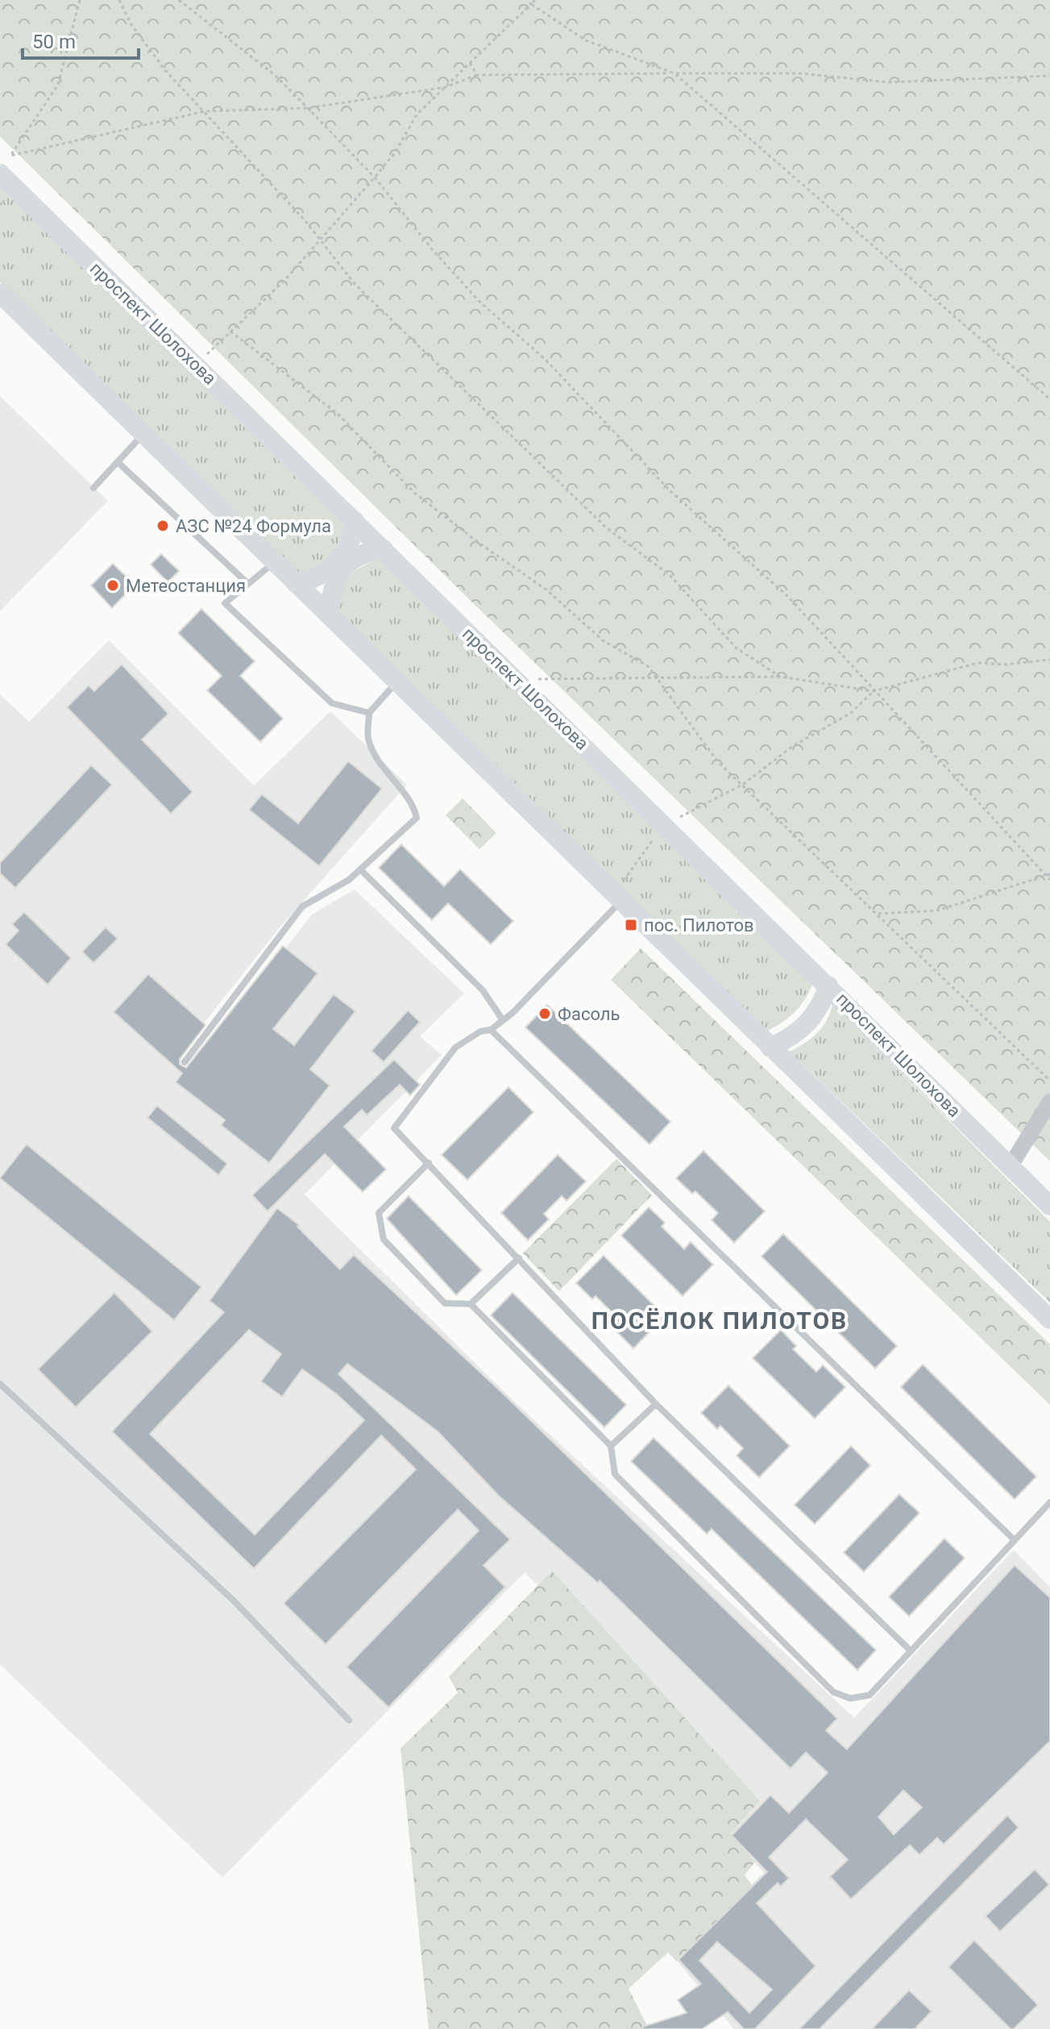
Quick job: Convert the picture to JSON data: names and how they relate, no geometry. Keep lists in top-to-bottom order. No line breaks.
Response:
{"streets":{"main road":["проспект Шолохова"]},"districts":["ПОСЁЛОК ПИЛОТОВ"],"places":{"other":["АЗС №24 Формула","Метеостанция","Фасоль"],"transit":["пос. Пилотов"]},"scale_bar":"50 m"}
